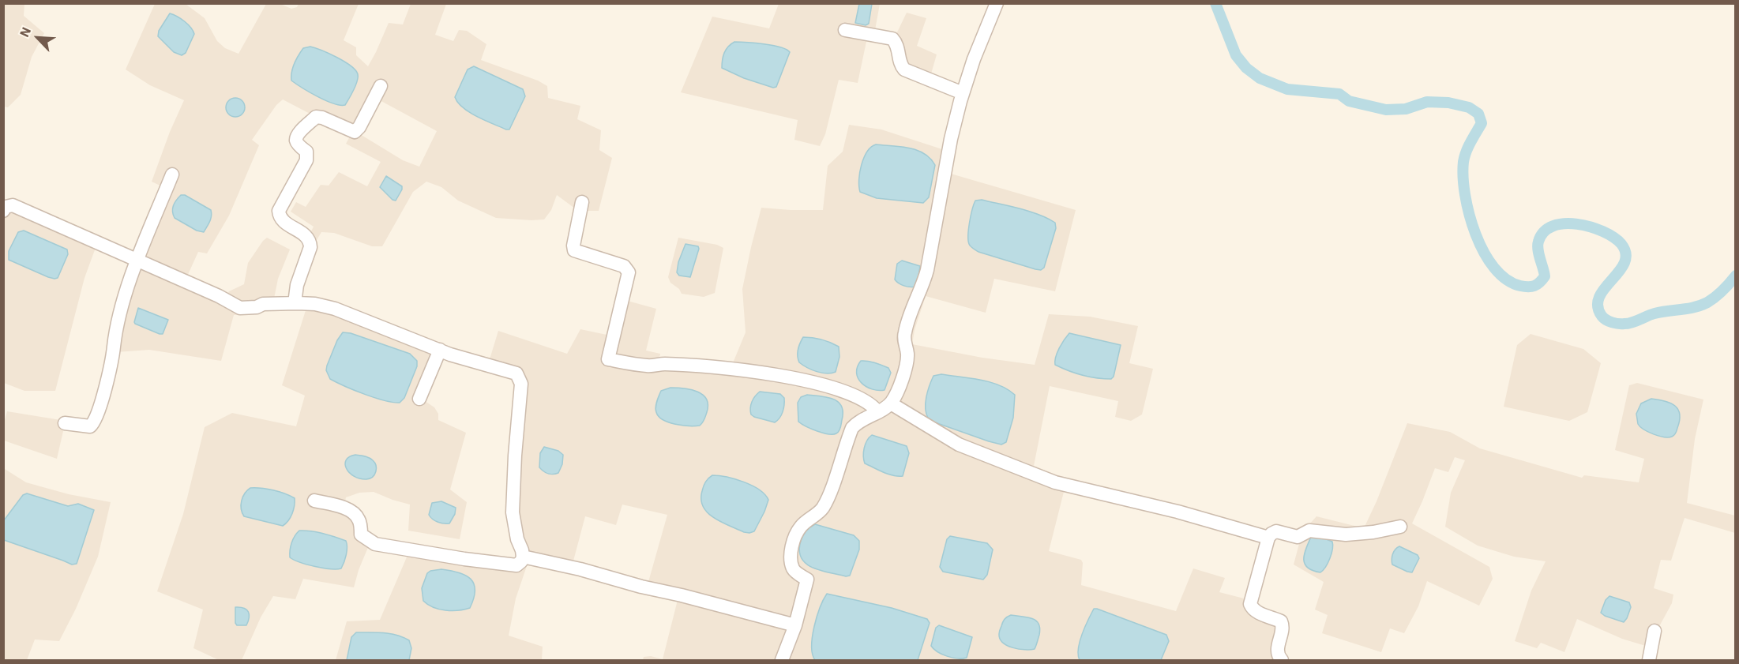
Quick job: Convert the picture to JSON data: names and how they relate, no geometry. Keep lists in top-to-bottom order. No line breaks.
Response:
{"north":"top left"}
